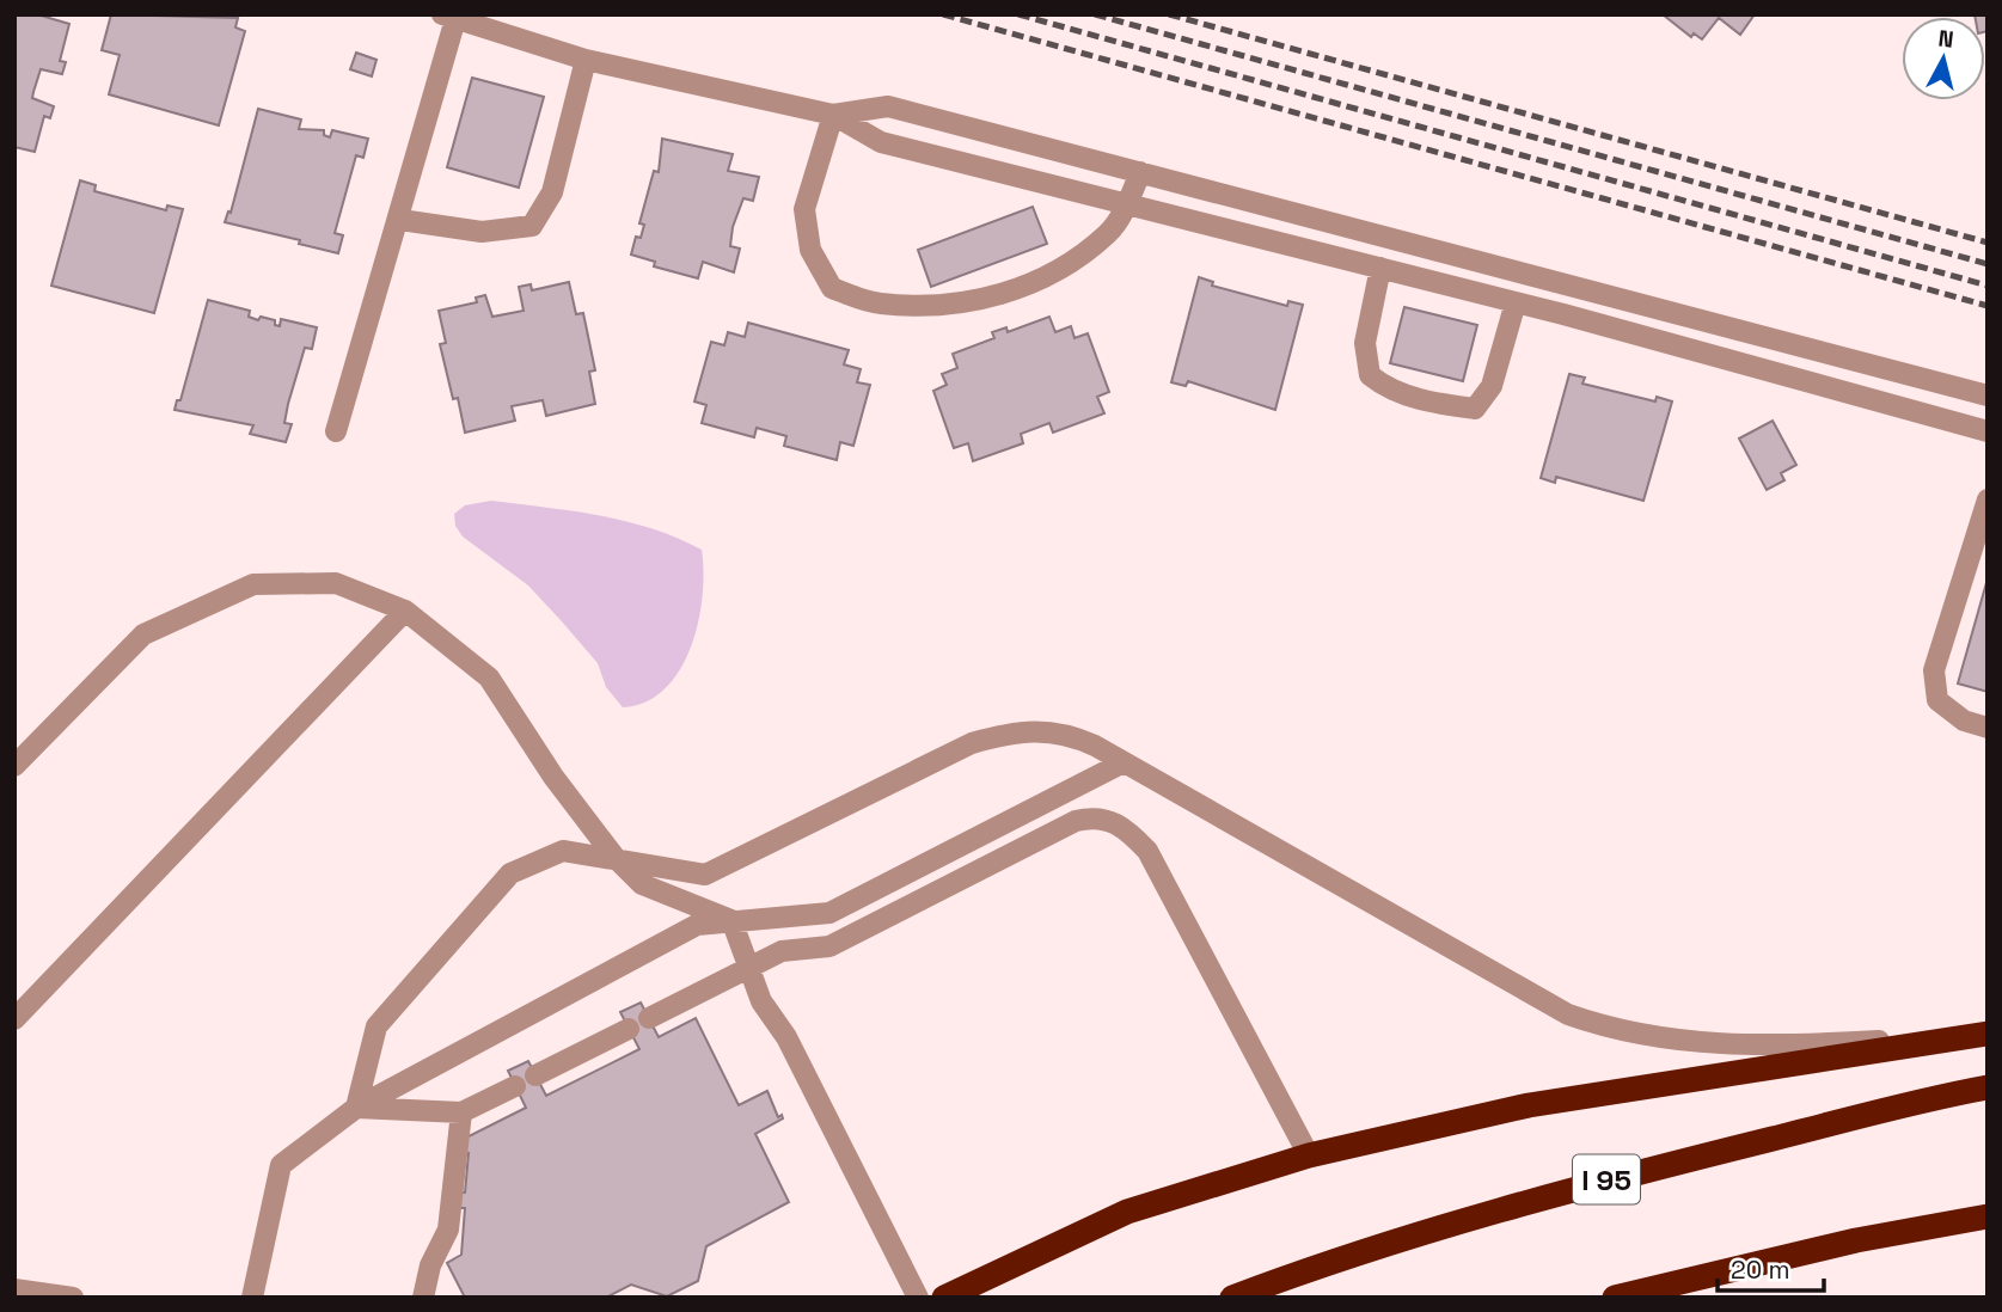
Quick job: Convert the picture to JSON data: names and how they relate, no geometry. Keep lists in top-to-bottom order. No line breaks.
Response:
{"streets":{"highway":["I 95"]},"scale_bar":"20 m","north":"top"}
